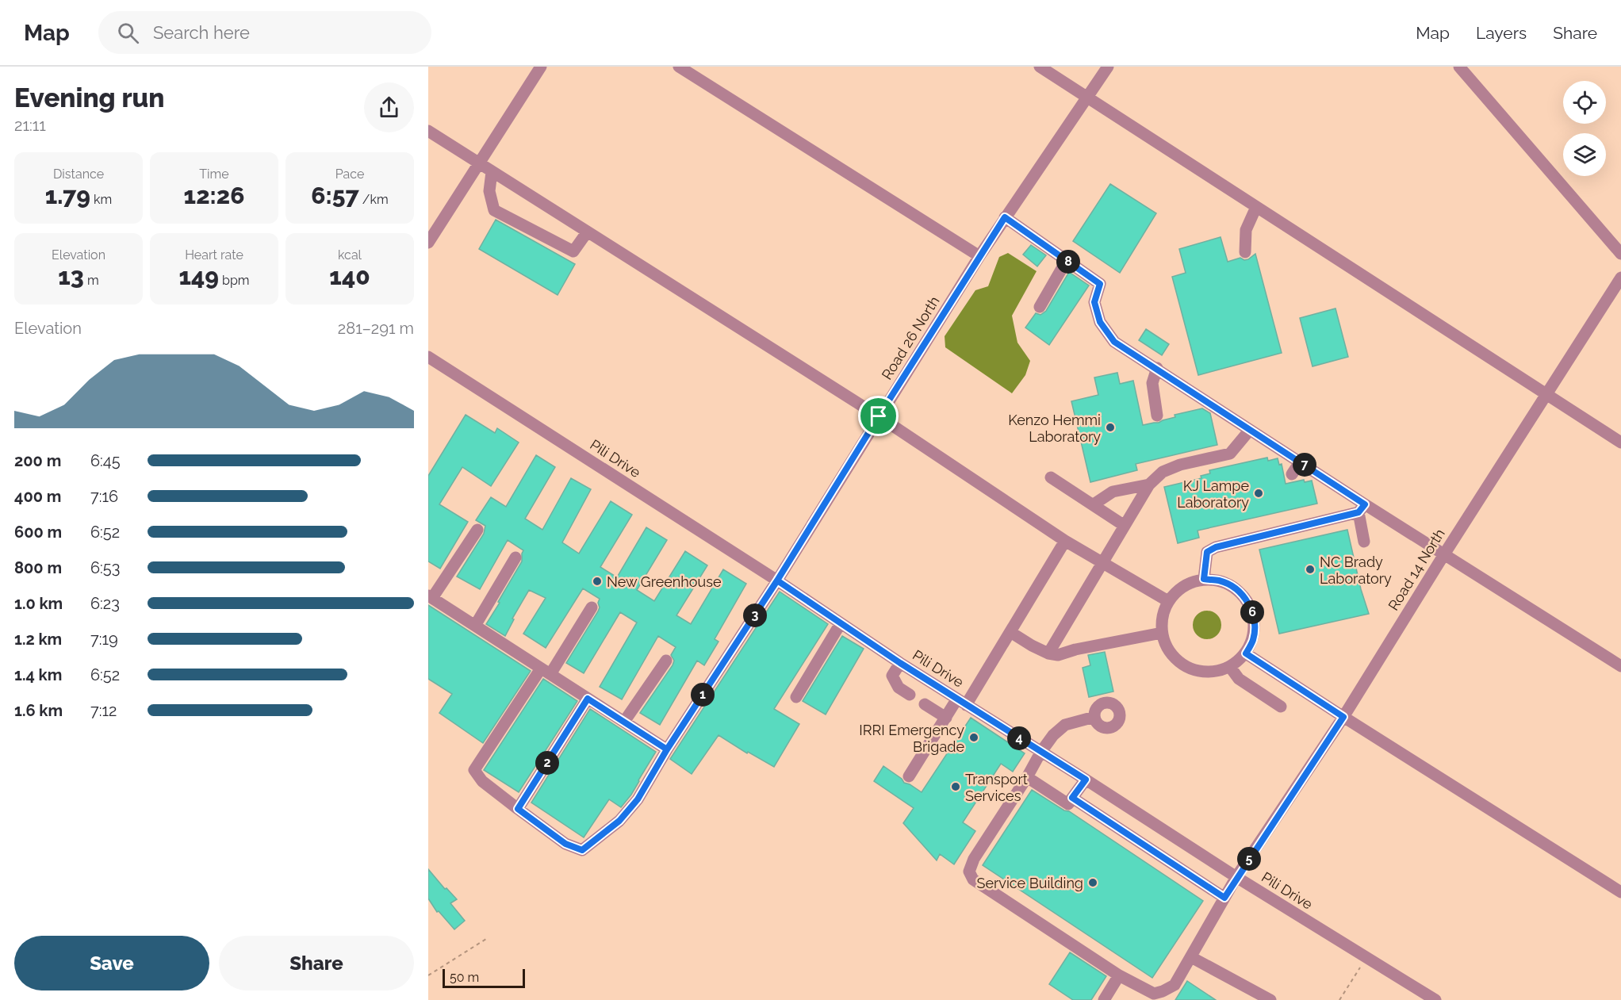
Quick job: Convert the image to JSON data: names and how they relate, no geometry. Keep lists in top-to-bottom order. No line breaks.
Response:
{"streets":{"street":["Road 26 North","Pili Drive","Road 14 North"]},"crossings":[["Road 26 North","Pili Drive"],["Pili Drive","Road 14 North"]],"places":["Kenzo Hemmi Laboratory","KJ Lampe Laboratory","NC Brady Laboratory","New Greenhouse","IRRI Emergency Brigade","Transport Services","Service Building"],"scale_bar":"50 m","page":{"header":"Map","search":"Search here","nav":["Map","Layers","Share"],"heading":["Evening run","21:11"],"stats":[["Distance","1.79 km"],["Time","12:26"],["Pace","6:57 /km"],["Elevation","13 m"],["Heart rate","149 bpm"],["kcal","140"]],"pins":["8","7","6","3","1","4","2","5"],"chart":["Elevation","281–291 m"],"list":[{"name":"200 m","note":"6:45"},{"name":"400 m","note":"7:16"},{"name":"600 m","note":"6:52"},{"name":"800 m","note":"6:53"},{"name":"1.0 km","note":"6:23"},{"name":"1.2 km","note":"7:19"},{"name":"1.4 km","note":"6:52"},{"name":"1.6 km","note":"7:12"}],"buttons":["Save","Share"],"scale":"50 m"}}
